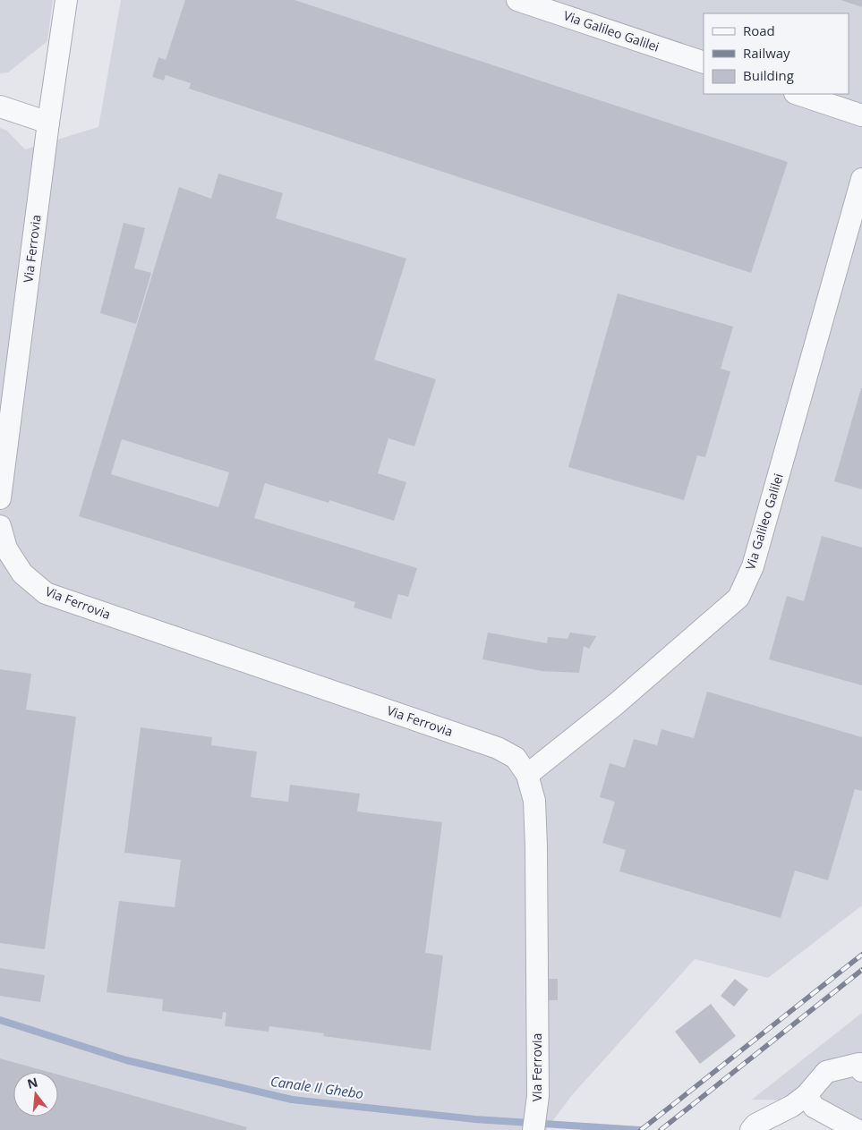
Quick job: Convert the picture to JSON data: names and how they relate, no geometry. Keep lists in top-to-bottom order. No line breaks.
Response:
{"streets":{"street":["Via Galileo Galilei","Via Ferrovia"]},"crossings":[["Via Galileo Galilei","Via Ferrovia"]],"water":["Canale Il Ghebo"],"legend":["Road","Railway","Building"],"north":"top"}
